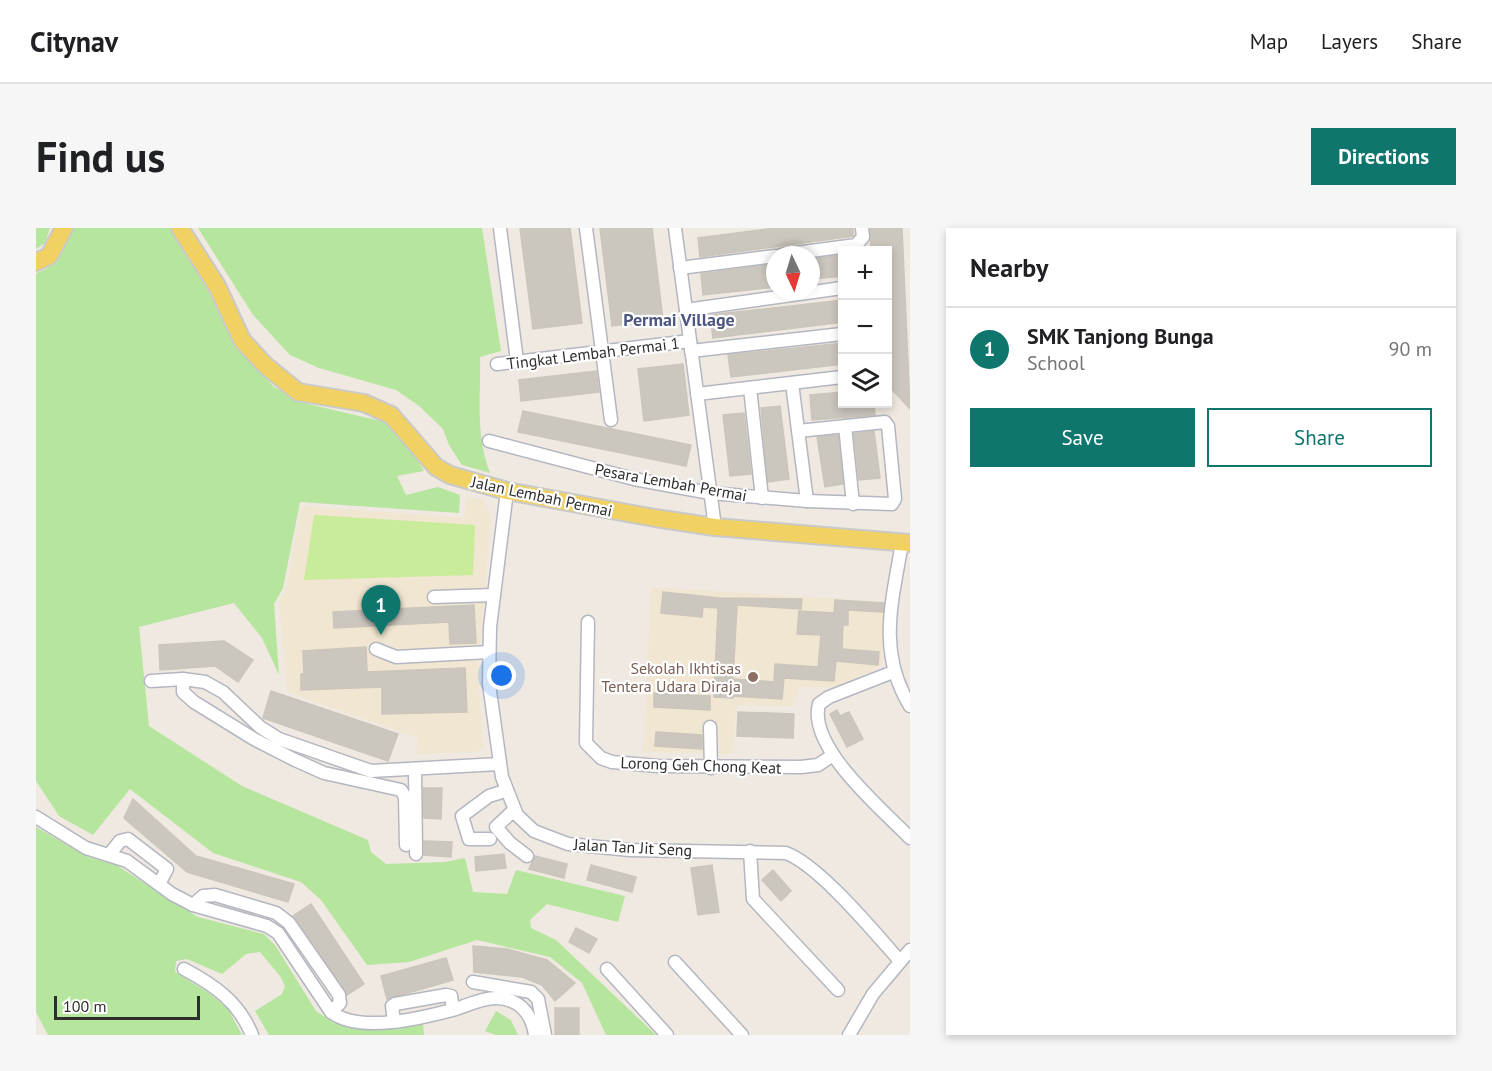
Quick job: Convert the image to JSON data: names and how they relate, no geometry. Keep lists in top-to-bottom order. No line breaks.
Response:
{"streets":{"main road":["Jalan Lembah Permai"],"street":["Tingkat Lembah Permai 1","Pesara Lembah Permai","Lorong Geh Chong Keat","Jalan Tan Jit Seng"]},"crossings":[["Jalan Lembah Permai","Jalan Tan Jit Seng"]],"districts":["Permai Village"],"places":["Sekolah Ikhtisas Tentera Udara Diraja"],"scale_bar":"100 m","north":"bottom","page":{"header":"Citynav","nav":["Map","Layers","Share"],"buttons":["Directions",["Save","Share"]],"title":"Find us","heading":"Nearby","map_buttons":["+","−"],"list":[{"mark":"1","name":"SMK Tanjong Bunga","note":"School","value":"90 m"}],"pins":"1","scale":"100 m"}}
